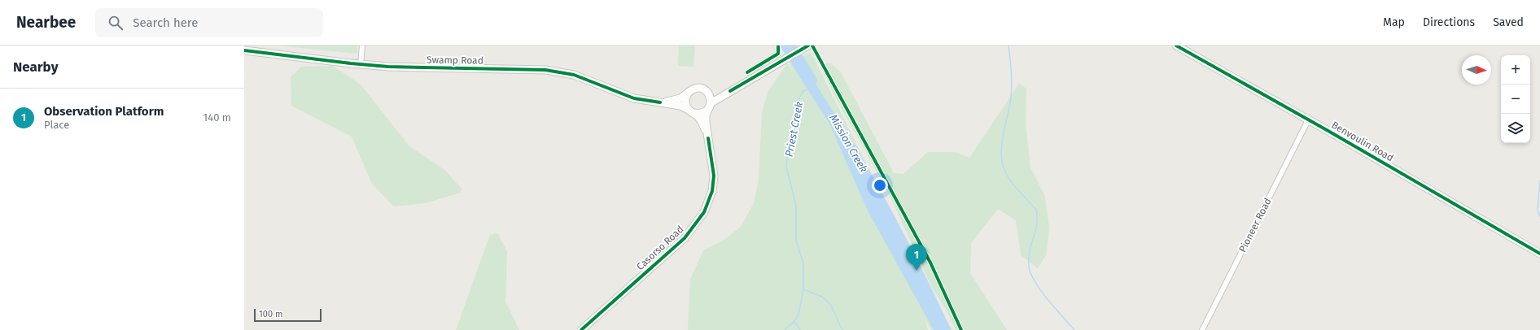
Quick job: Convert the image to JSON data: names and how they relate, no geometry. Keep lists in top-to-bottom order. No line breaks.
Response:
{"streets":{"main road":["Swamp Road","Benvoulin Road","Casorso Road"],"street":["Pioneer Road"]},"crossings":[["Swamp Road","Casorso Road"],["Benvoulin Road","Pioneer Road"]],"water":["Priest Creek","Mission Creek"],"scale_bar":"100 m","north":"right","page":{"header":"Nearbee","search":"Search here","nav":["Map","Directions","Saved"],"heading":"Nearby","map_buttons":["+","−"],"list":[{"mark":"1","name":"Observation Platform","note":"Place","value":"140 m"}],"pins":"1","scale":"100 m"}}
